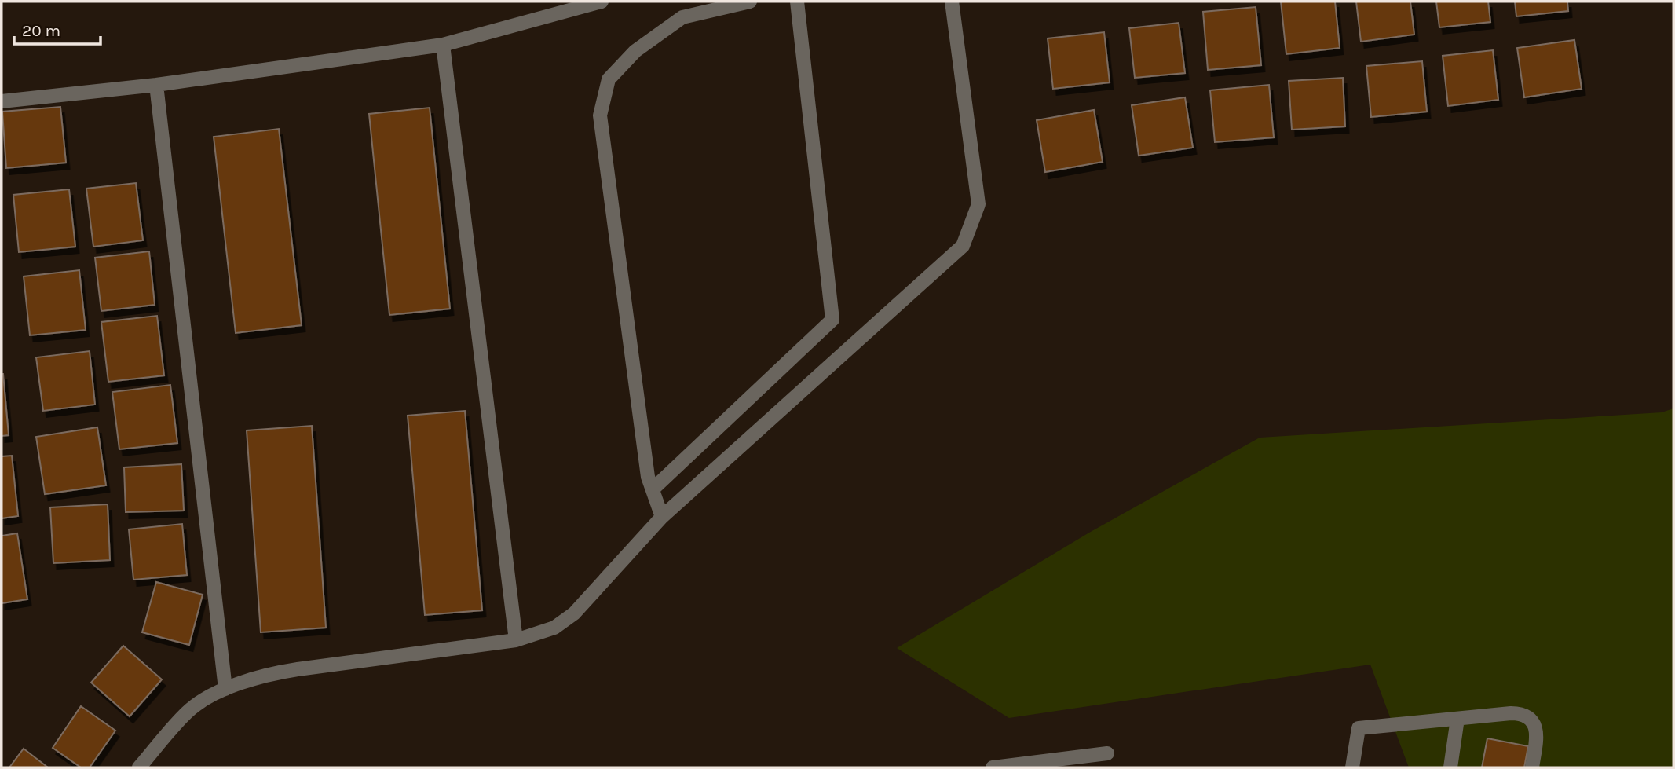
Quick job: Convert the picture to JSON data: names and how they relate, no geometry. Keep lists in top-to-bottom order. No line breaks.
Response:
{"scale_bar":"20 m"}
